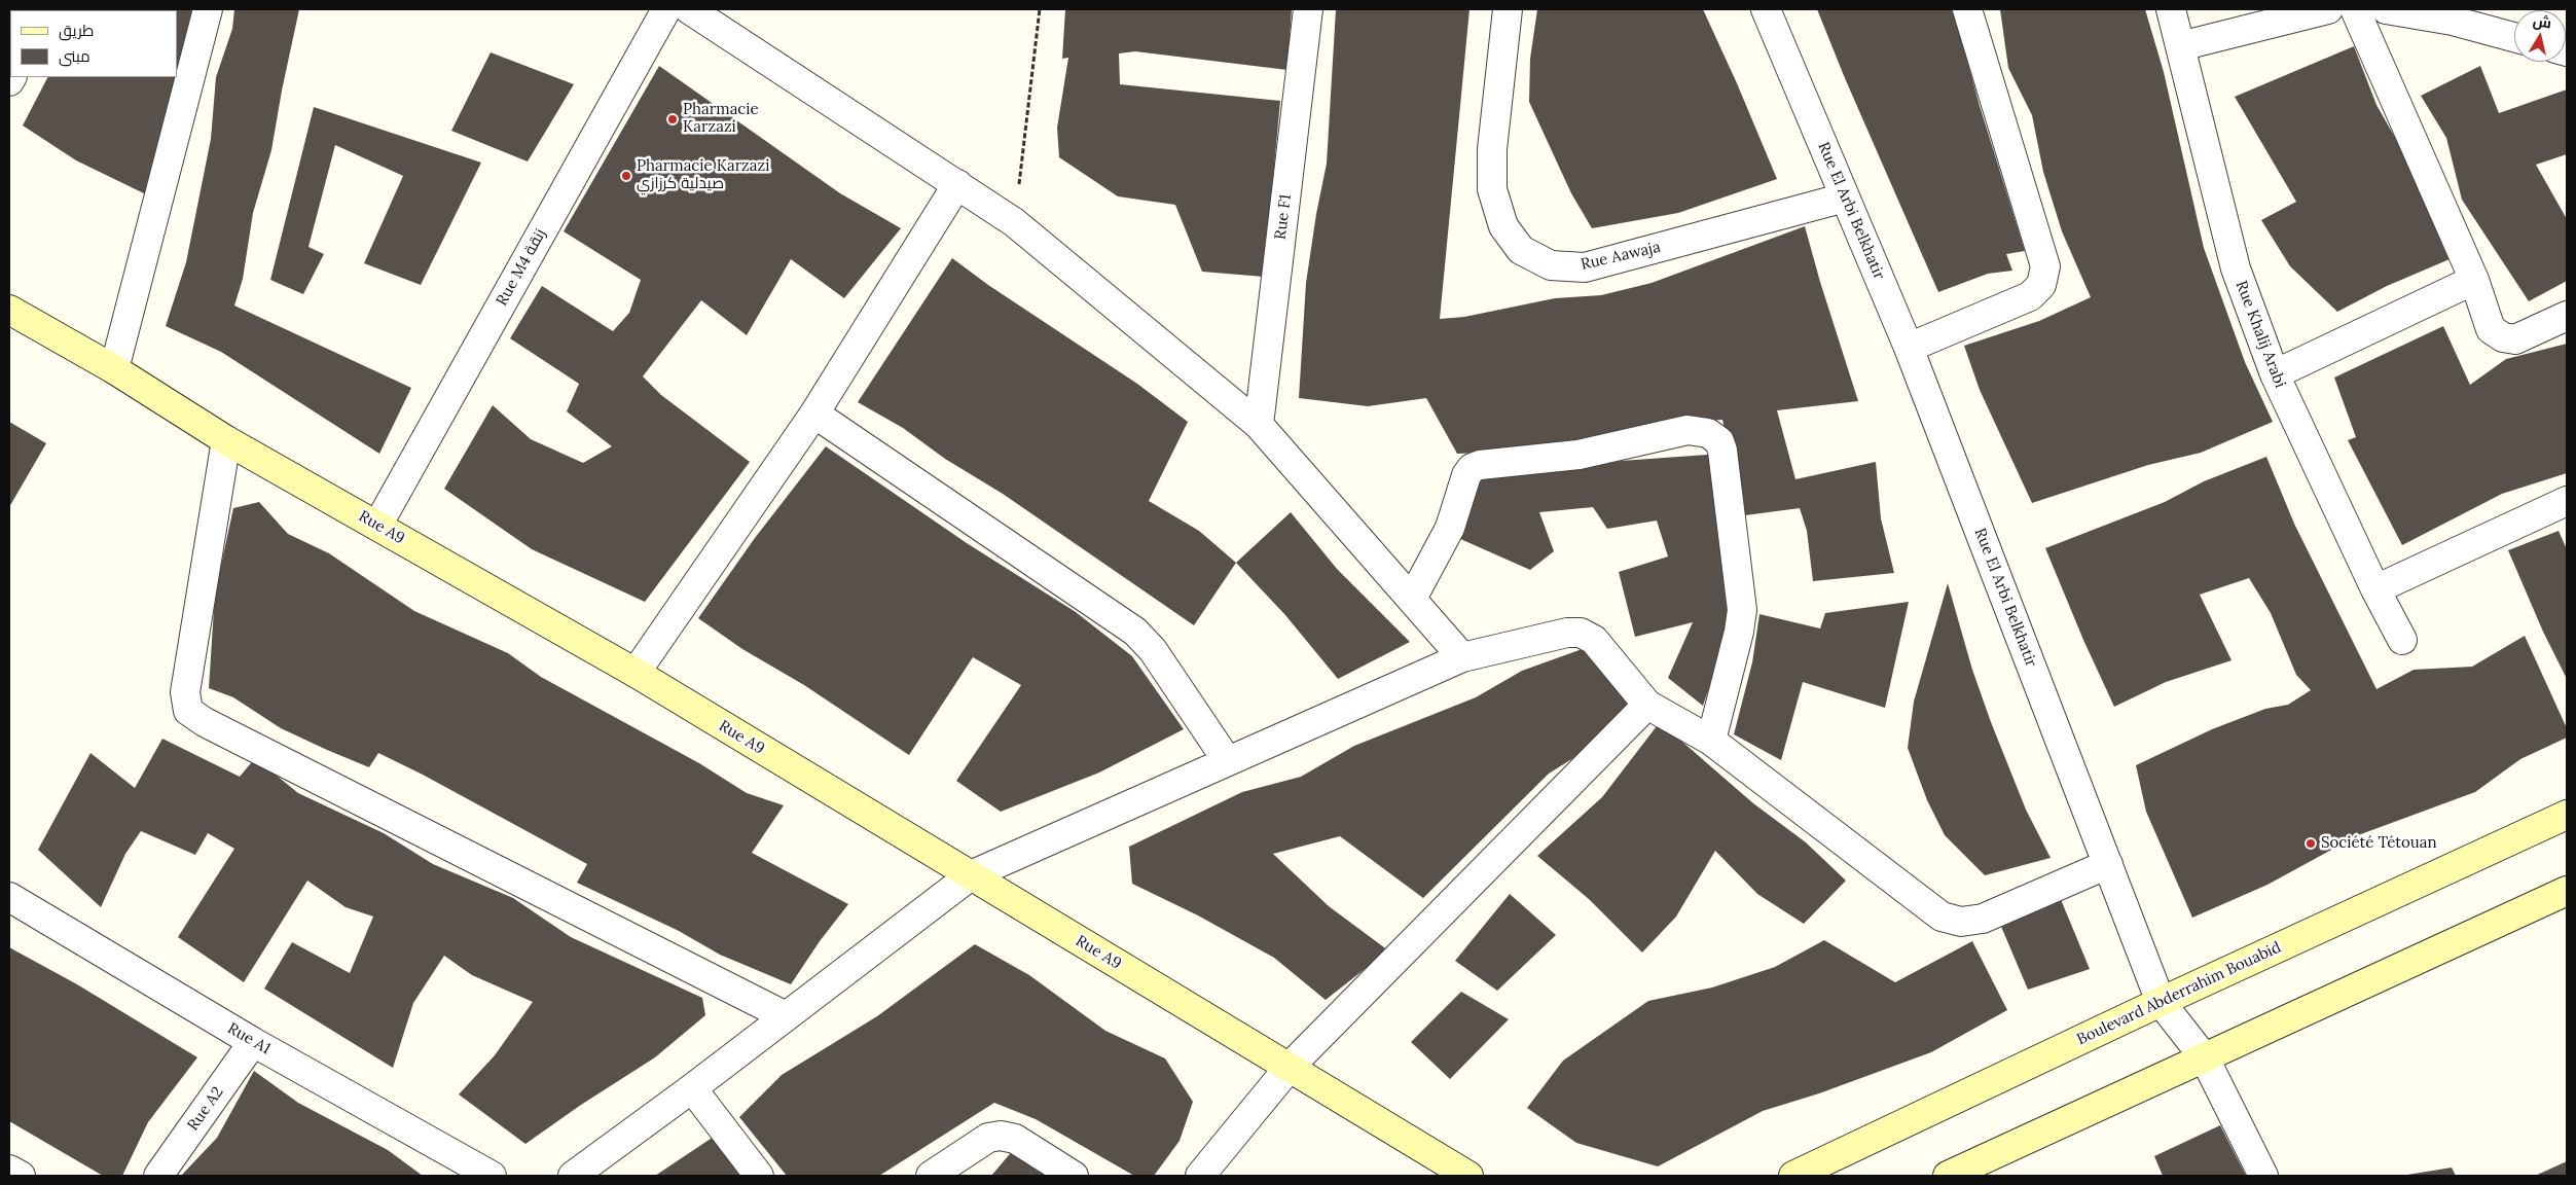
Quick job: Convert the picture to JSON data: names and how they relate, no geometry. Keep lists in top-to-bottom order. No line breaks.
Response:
{"streets":{"street":["Rue El Arbi Belkhatir","Rue F1","Rue Aawaja","Rue M4 زنقة","Rue Khalij Arabi","Rue A9","Boulevard Abderrahim Bouabid","Rue A1","Rue A2"]},"crossings":[["Rue El Arbi Belkhatir","Rue Aawaja"],["Rue El Arbi Belkhatir","Boulevard Abderrahim Bouabid"],["Rue M4 زنقة","Rue A9"],["Rue A1","Rue A2"]],"places":["Pharmacie Karzazi","Pharmacie Karzazi صيدلية كرزازي","Société Tétouan"],"legend":["طريق","مبنى"],"north":"top"}
